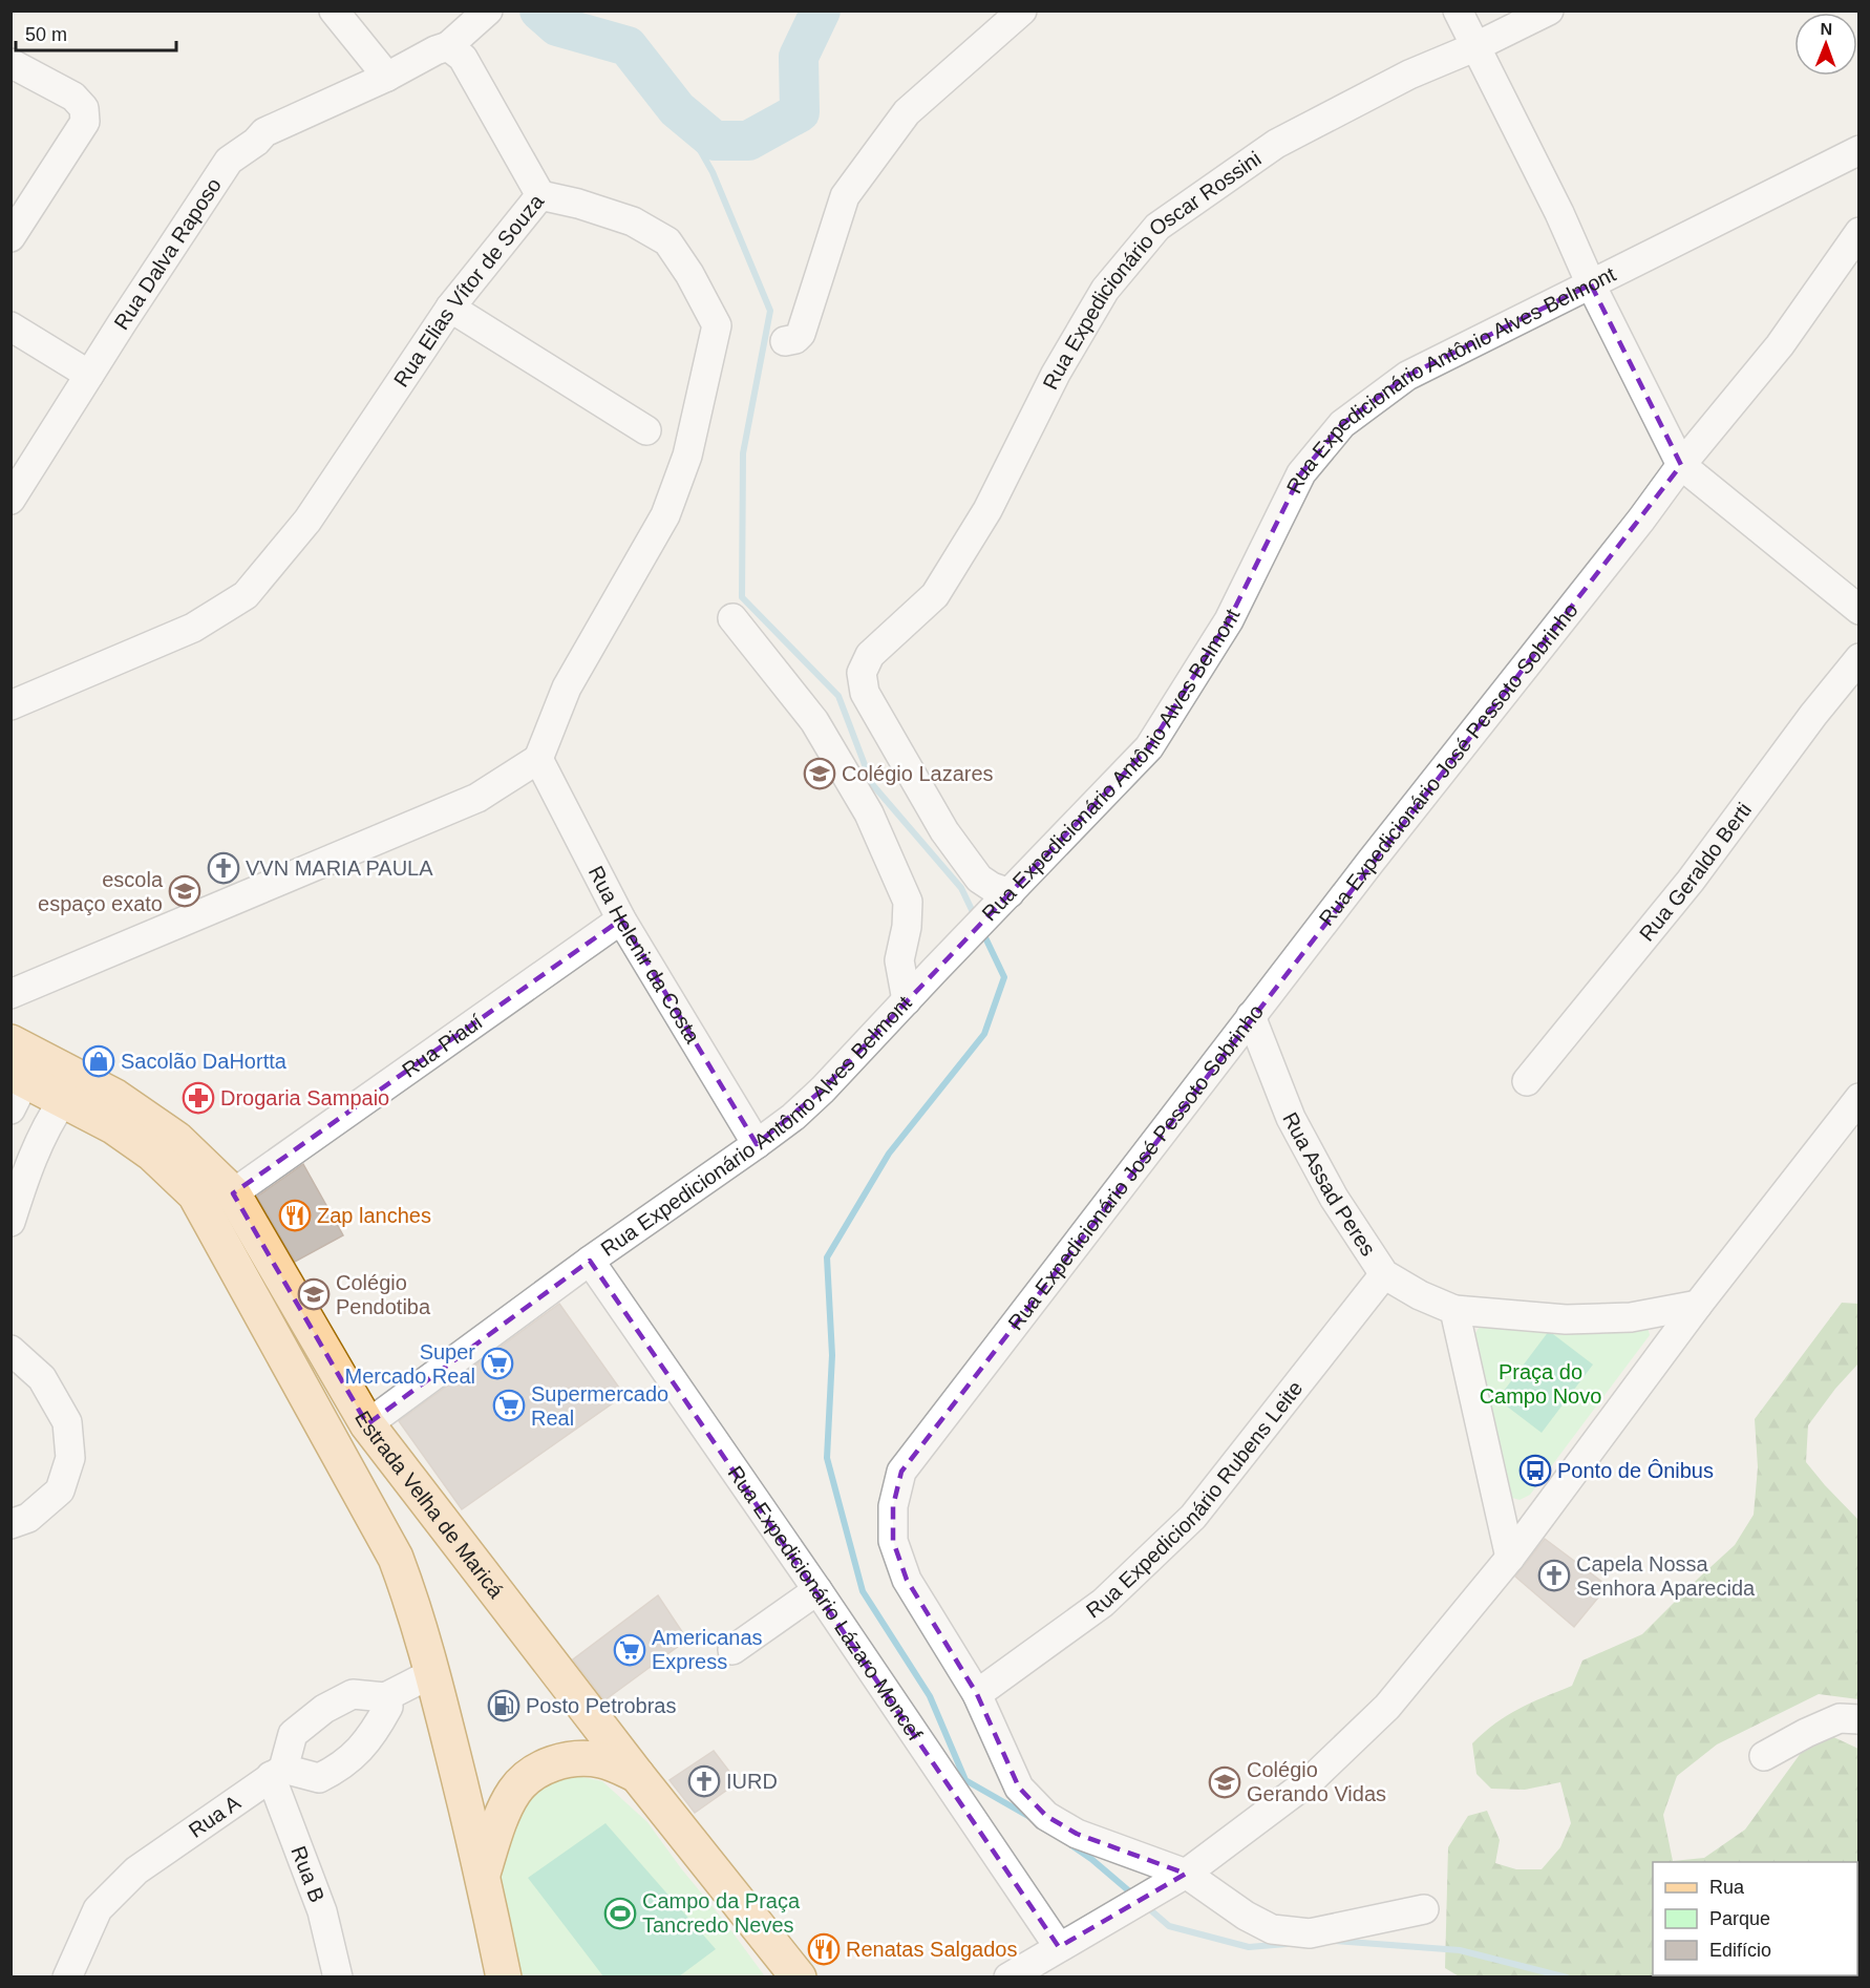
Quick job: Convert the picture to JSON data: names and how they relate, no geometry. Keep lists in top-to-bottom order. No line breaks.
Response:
{"streets":{"main road":["Estrada Velha de Maricá"],"street":["Rua Dalva Raposo","Rua Expedicionário Oscar Rossini","Rua Elias Vítor de Souza","Rua Expedicionário Antônio Alves Belmont","Rua Expedicionário José Pessoto Sobrinho","Rua Geraldo Berti","Rua Helenir da Costa","Rua Piauí","Rua Assad Peres","Rua Expedicionário Rubens Leite","Rua Expedicionário Lázaro Moncef","Rua A","Rua B"]},"crossings":[["Rua Expedicionário Oscar Rossini","Rua Expedicionário Antônio Alves Belmont"],["Rua Elias Vítor de Souza","Rua Helenir da Costa"],["Rua Expedicionário Antônio Alves Belmont","Rua Helenir da Costa"],["Rua Expedicionário Antônio Alves Belmont","Estrada Velha de Maricá"],["Rua Expedicionário Antônio Alves Belmont","Rua Expedicionário Lázaro Moncef"],["Rua Expedicionário José Pessoto Sobrinho","Rua Assad Peres"],["Rua Expedicionário José Pessoto Sobrinho","Rua Expedicionário Rubens Leite"],["Rua Helenir da Costa","Rua Piauí"],["Rua Piauí","Estrada Velha de Maricá"],["Rua Assad Peres","Rua Expedicionário Rubens Leite"],["Rua A","Rua B"]],"parks":["Praça do Campo Novo"],"places":{"school or university":["Colégio Lazares","escola espaço exato","Colégio Pendotiba","Colégio Gerando Vidas"],"church":["VVN MARIA PAULA","Capela Nossa Senhora Aparecida","IURD"],"shop":["Sacolão DaHortta"],"pharmacy":["Drogaria Sampaio"],"restaurant":["Zap lanches","Renatas Salgados"],"supermarket":["Super Mercado Real","Supermercado Real","Americanas Express"],"bus stop":["Ponto de Ônibus"],"fuel station":["Posto Petrobras"],"sports":["Campo da Praça Tancredo Neves"]},"legend":["Rua","Parque","Edifício"],"scale_bar":"50 m","north":"top"}
